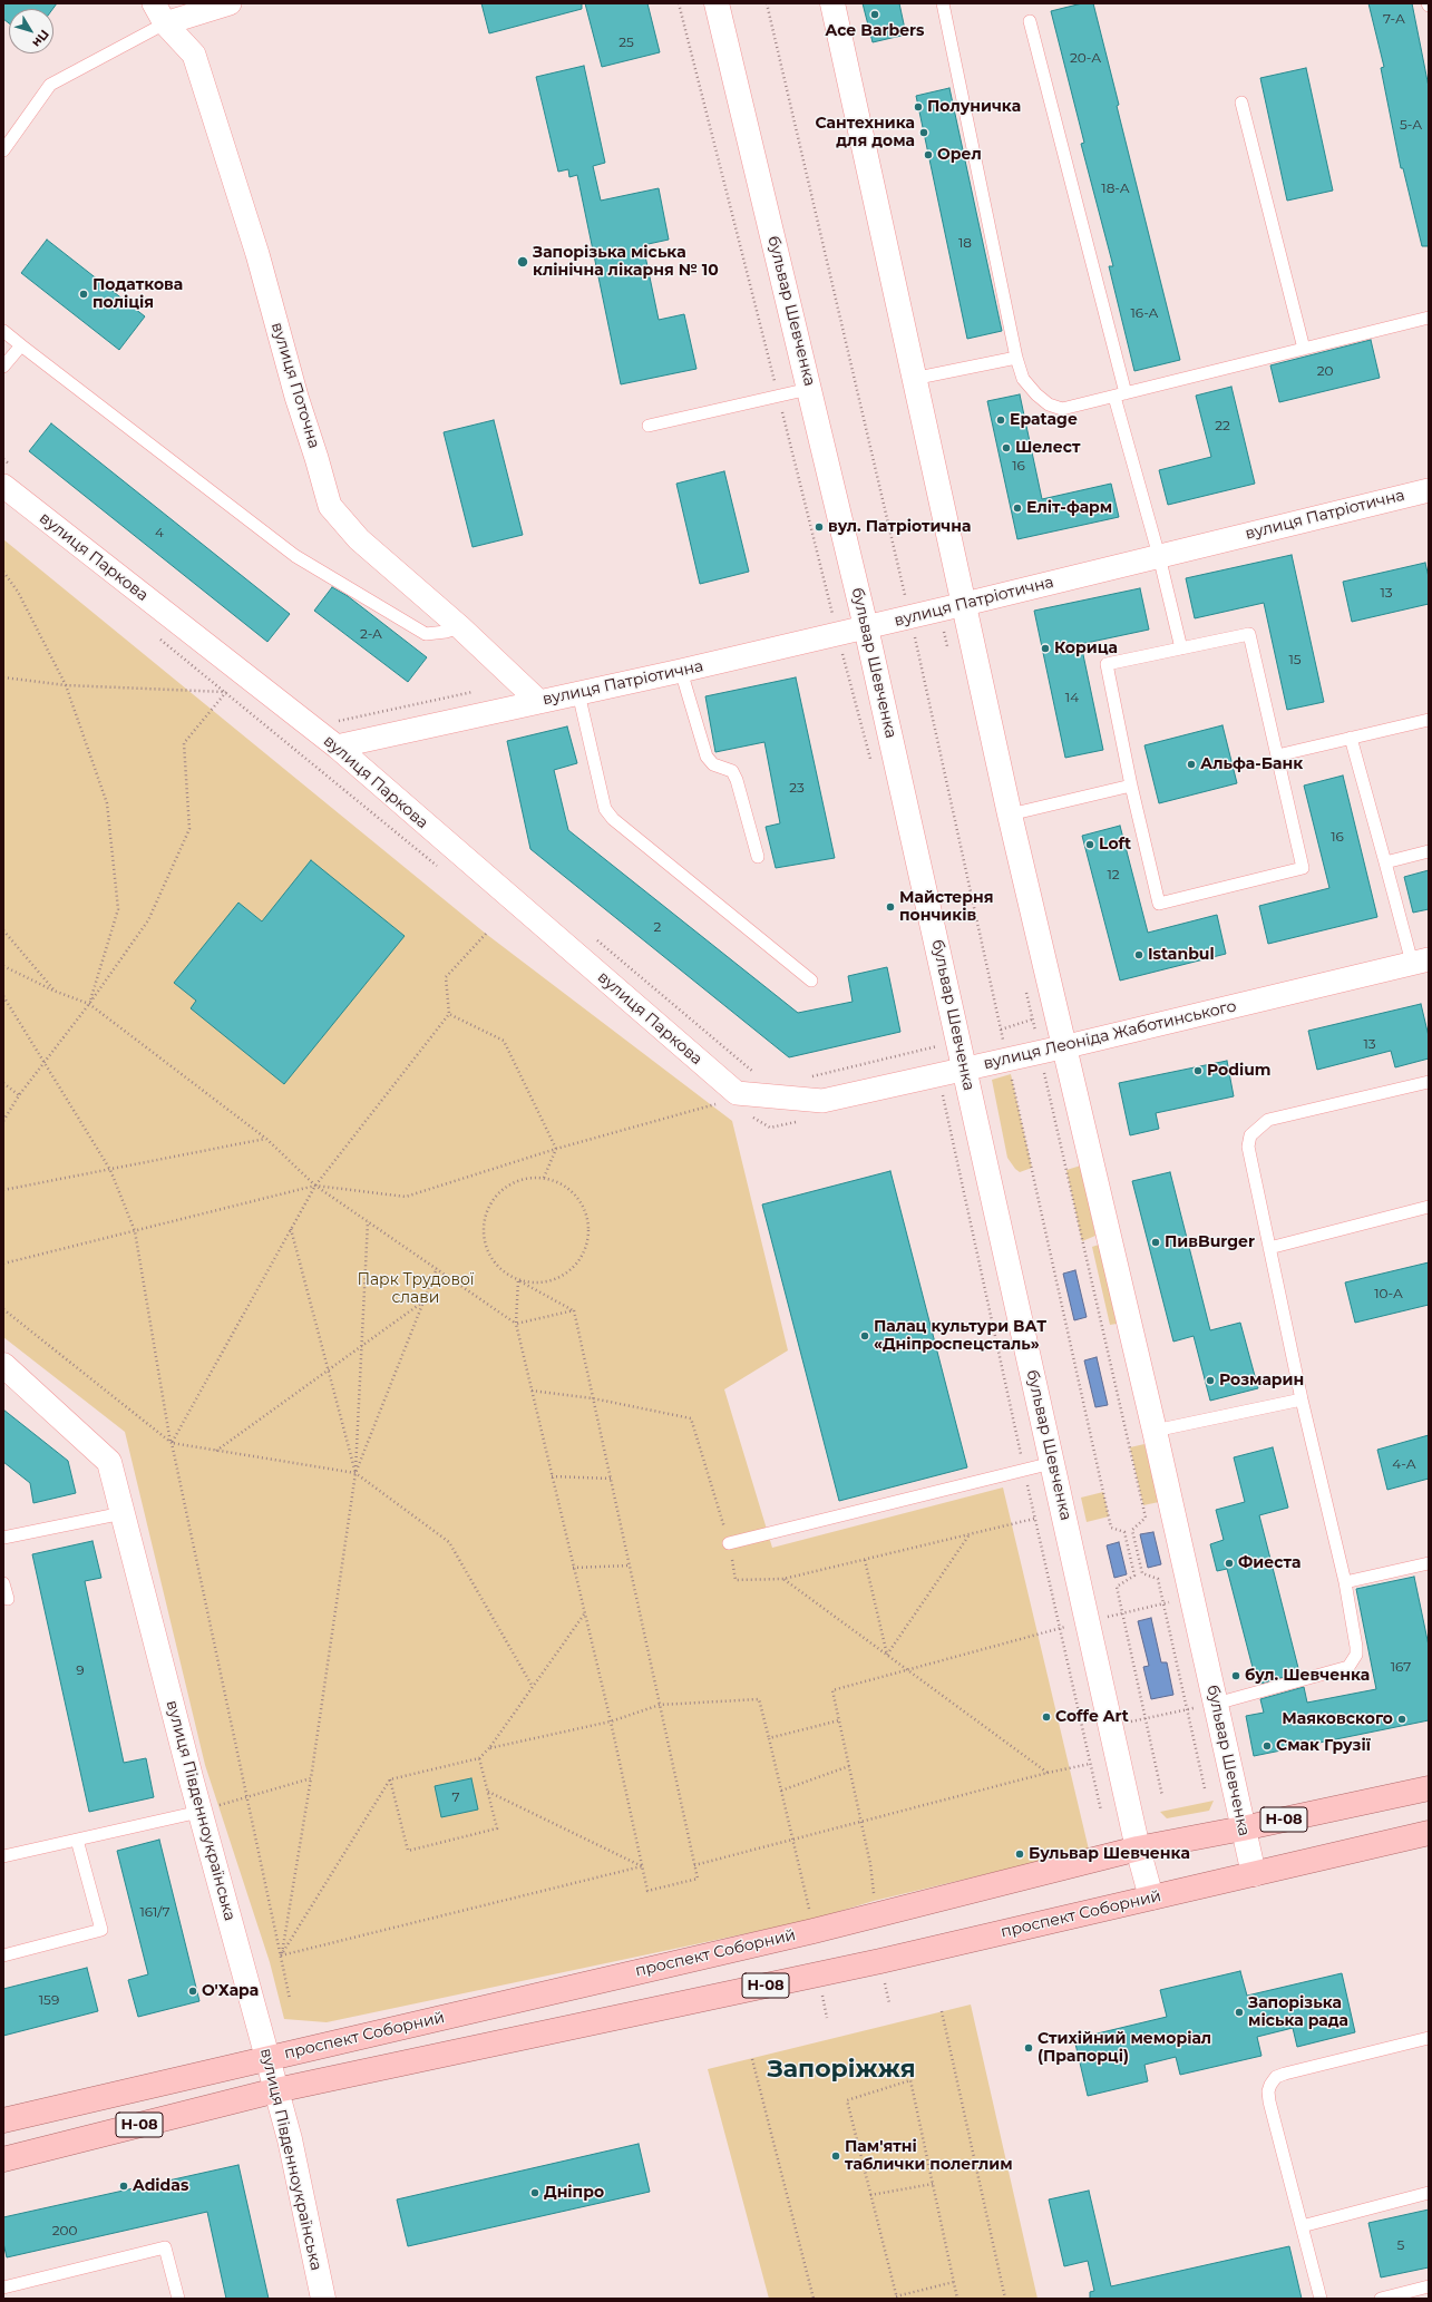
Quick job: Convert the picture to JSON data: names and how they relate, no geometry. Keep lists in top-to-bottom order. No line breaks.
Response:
{"streets":{"main road":["Н-08","проспект Соборний"],"street":["бульвар Шевченка","вулиця Поточна","вулиця Патріотична","вулиця Паркова","вулиця Леоніда Жаботинського","вулиця Південноукраїнська"]},"crossings":[["бульвар Шевченка","вулиця Патріотична"],["бульвар Шевченка","вулиця Леоніда Жаботинського"],["бульвар Шевченка","проспект Соборний"],["вулиця Поточна","вулиця Патріотична"],["вулиця Патріотична","вулиця Паркова"],["вулиця Паркова","вулиця Леоніда Жаботинського"],["вулиця Південноукраїнська","проспект Соборний"]],"districts":["Запоріжжя"],"parks":["Парк Трудової слави"],"places":["Ace Barbers","Полуничка","Сантехника для дома","Орел","Запорізька міська клінічна лікарня № 10","Податкова поліція","Epatage","Шелест","Еліт-фарм","вул. Патріотична","Корица","Альфа-Банк","Loft","Майстерня пончиків","Istanbul","Podium","ПивBurger","Палац культури ВАТ «Дніпроспецсталь»","Розмарин","Фиеста","бул. Шевченка","Coffe Art","Маяковского","Смак Грузії","Бульвар Шевченка","О'Хара","Запорізька міська рада","Стихійний меморіал (Прапорці)","Пам'ятні таблички полеглим","Adidas","Дніпро"],"house_numbers":["7-А","25","20-А","5-А","18-А","18","16-А","20","22","16","4","13","2-А","15","14","23","16","12","2","13","10-А","4-А","167","9","7","161/7","159","200","5"],"north":"bottom right"}
